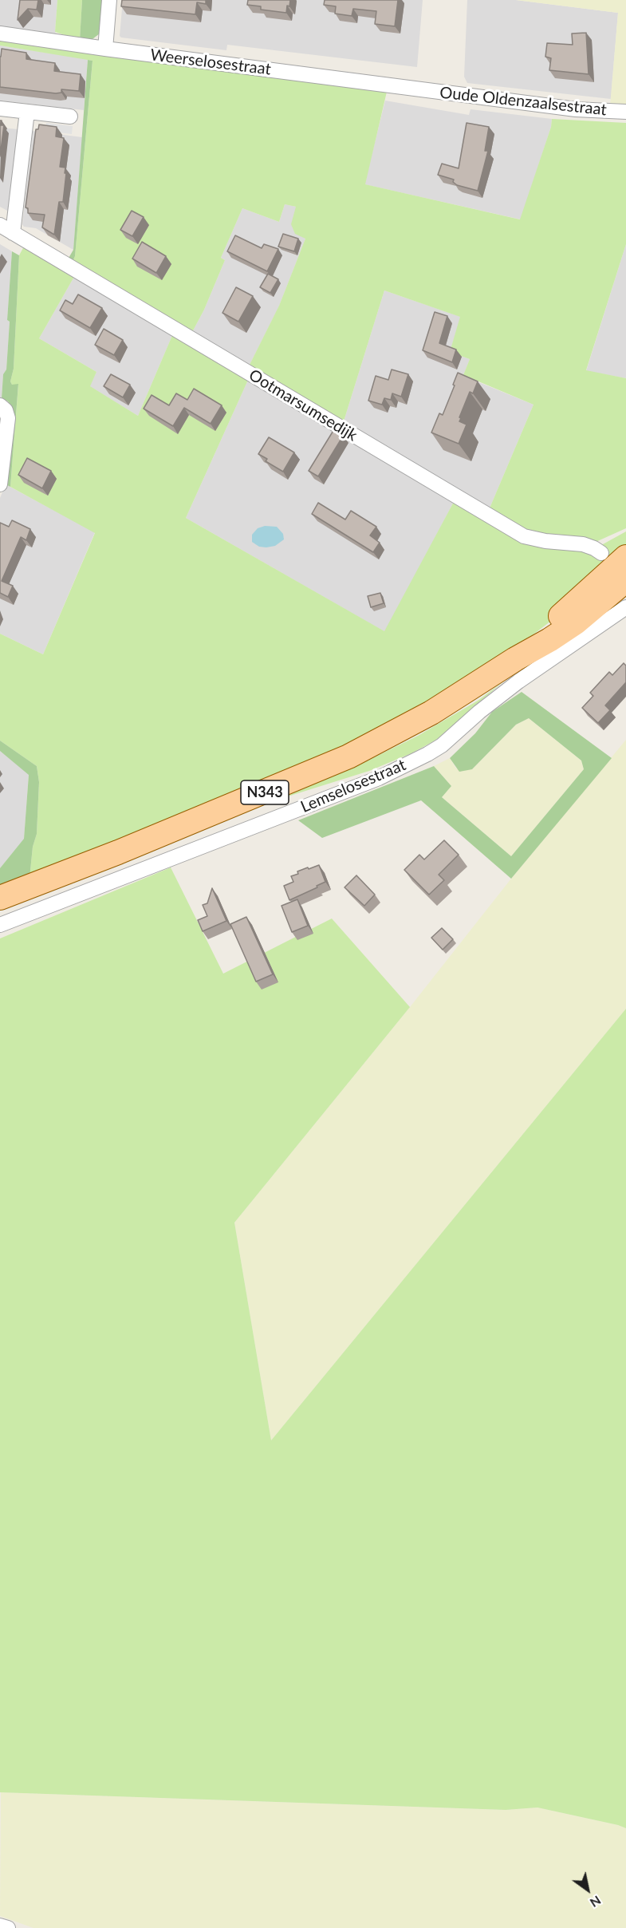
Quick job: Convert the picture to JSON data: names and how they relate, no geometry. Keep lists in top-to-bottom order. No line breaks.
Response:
{"streets":{"main road":["N343"],"street":["Weerselosestraat","Oude Oldenzaalsestraat","Ootmarsumsedijk","Lemselosestraat"]},"crossings":[["Weerselosestraat","Oude Oldenzaalsestraat"]],"north":"bottom right"}
